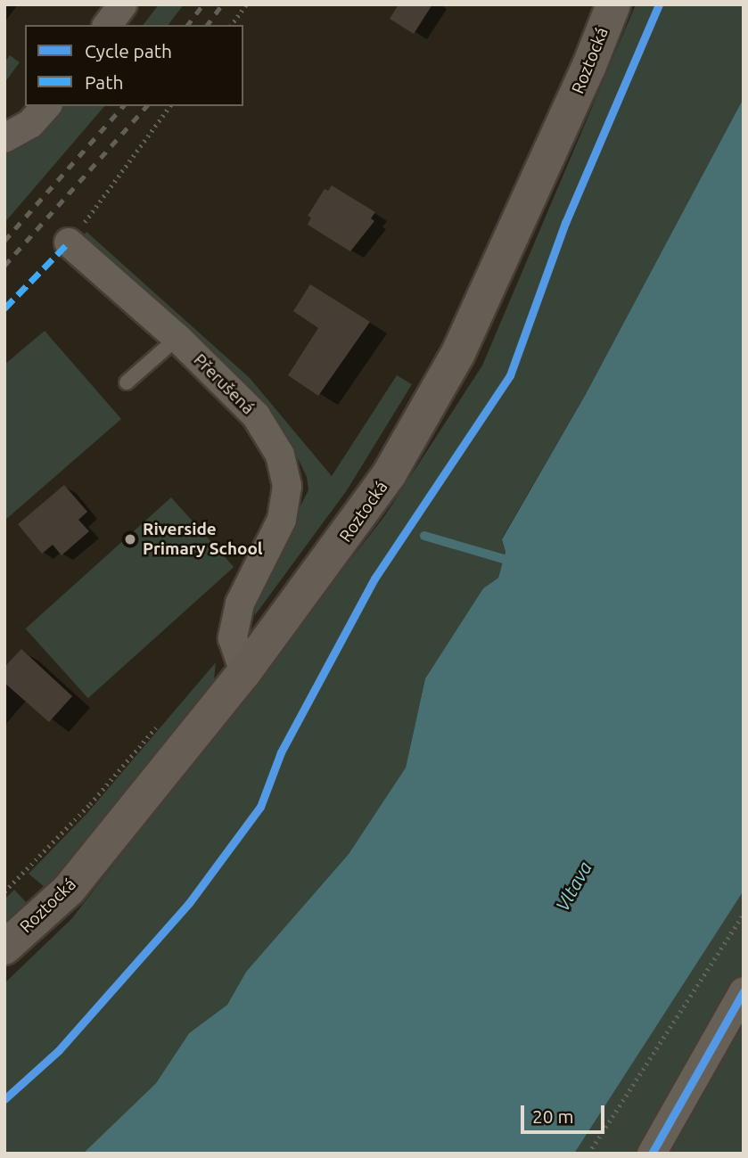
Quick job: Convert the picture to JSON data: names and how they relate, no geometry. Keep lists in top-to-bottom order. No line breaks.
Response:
{"streets":{"main road":["Roztocká"],"street":["Přerušená"]},"crossings":[["Roztocká","Přerušená"]],"water":["Vltava"],"places":["Riverside Primary School"],"legend":["Cycle path","Path"],"scale_bar":"20 m"}
